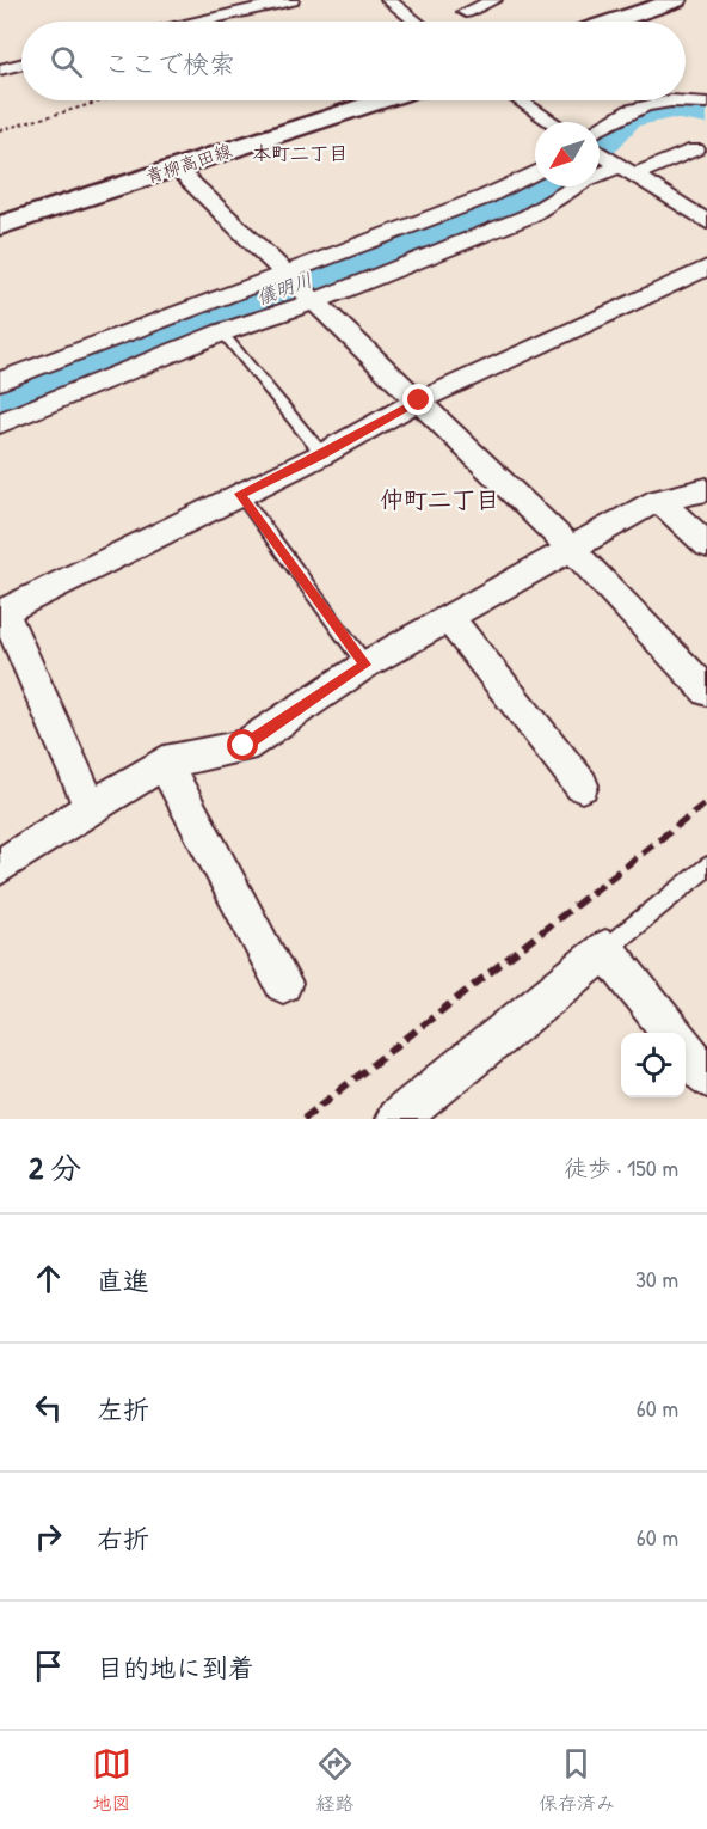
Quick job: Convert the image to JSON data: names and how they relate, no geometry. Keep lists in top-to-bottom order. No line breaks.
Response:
{"streets":{"main road":["青柳高田線"]},"districts":["本町二丁目","仲町二丁目"],"water":["儀明川"],"north":"bottom left","page":{"search":"ここで検索","heading":["2 分","徒歩 · 150 m"],"list":[["直進","30 m"],["左折","60 m"],["右折","60 m"],"目的地に到着"],"nav":["地図","経路","保存済み"]}}
